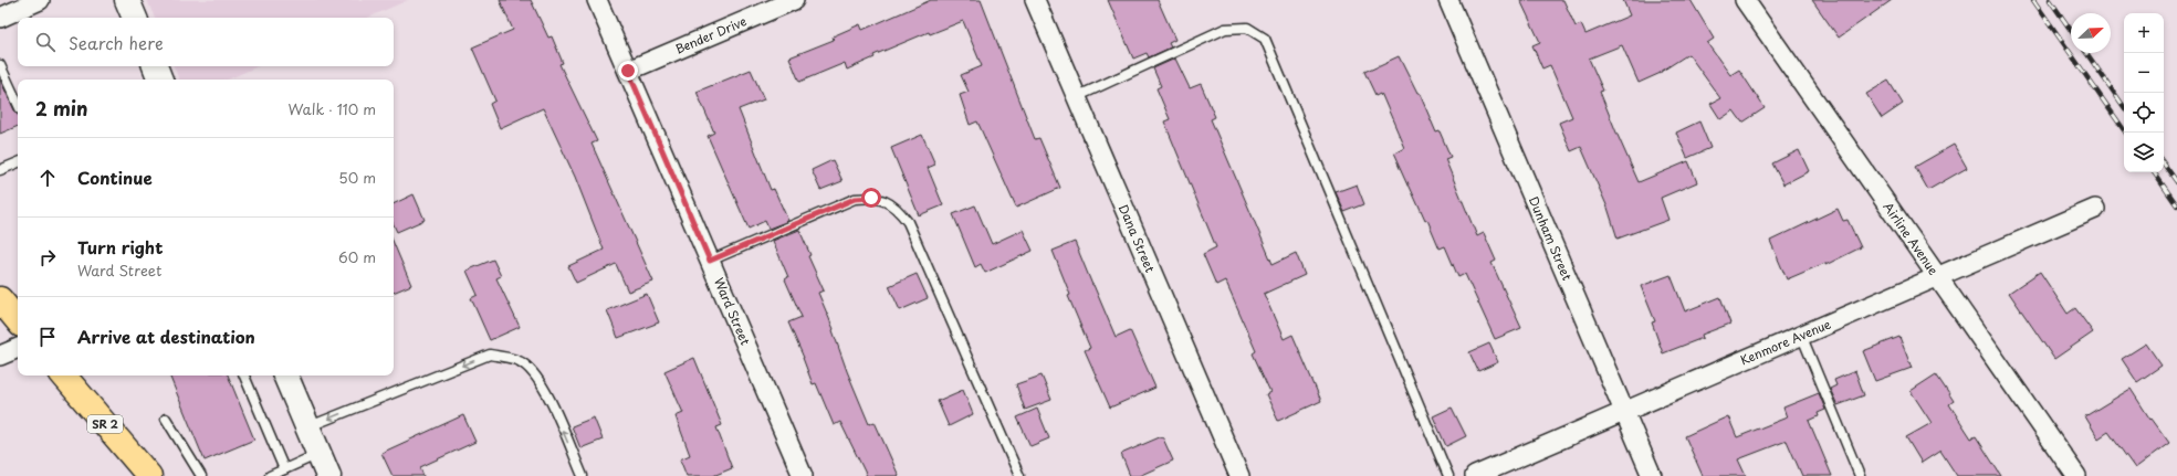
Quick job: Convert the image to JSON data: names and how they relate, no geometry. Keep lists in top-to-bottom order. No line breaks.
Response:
{"streets":{"main road":["SR 2"],"street":["Bender Drive","Dana Street","Dunham Street","Airline Avenue","Ward Street","Kenmore Avenue"]},"crossings":[["Bender Drive","Ward Street"],["Dunham Street","Kenmore Avenue"],["Airline Avenue","Kenmore Avenue"]],"north":"top right","page":{"map_buttons":["+","−"],"search":"Search here","heading":["2 min","Walk · 110 m"],"list":[["Continue","50 m"],["Turn right","Ward Street","60 m"],"Arrive at destination"]}}
